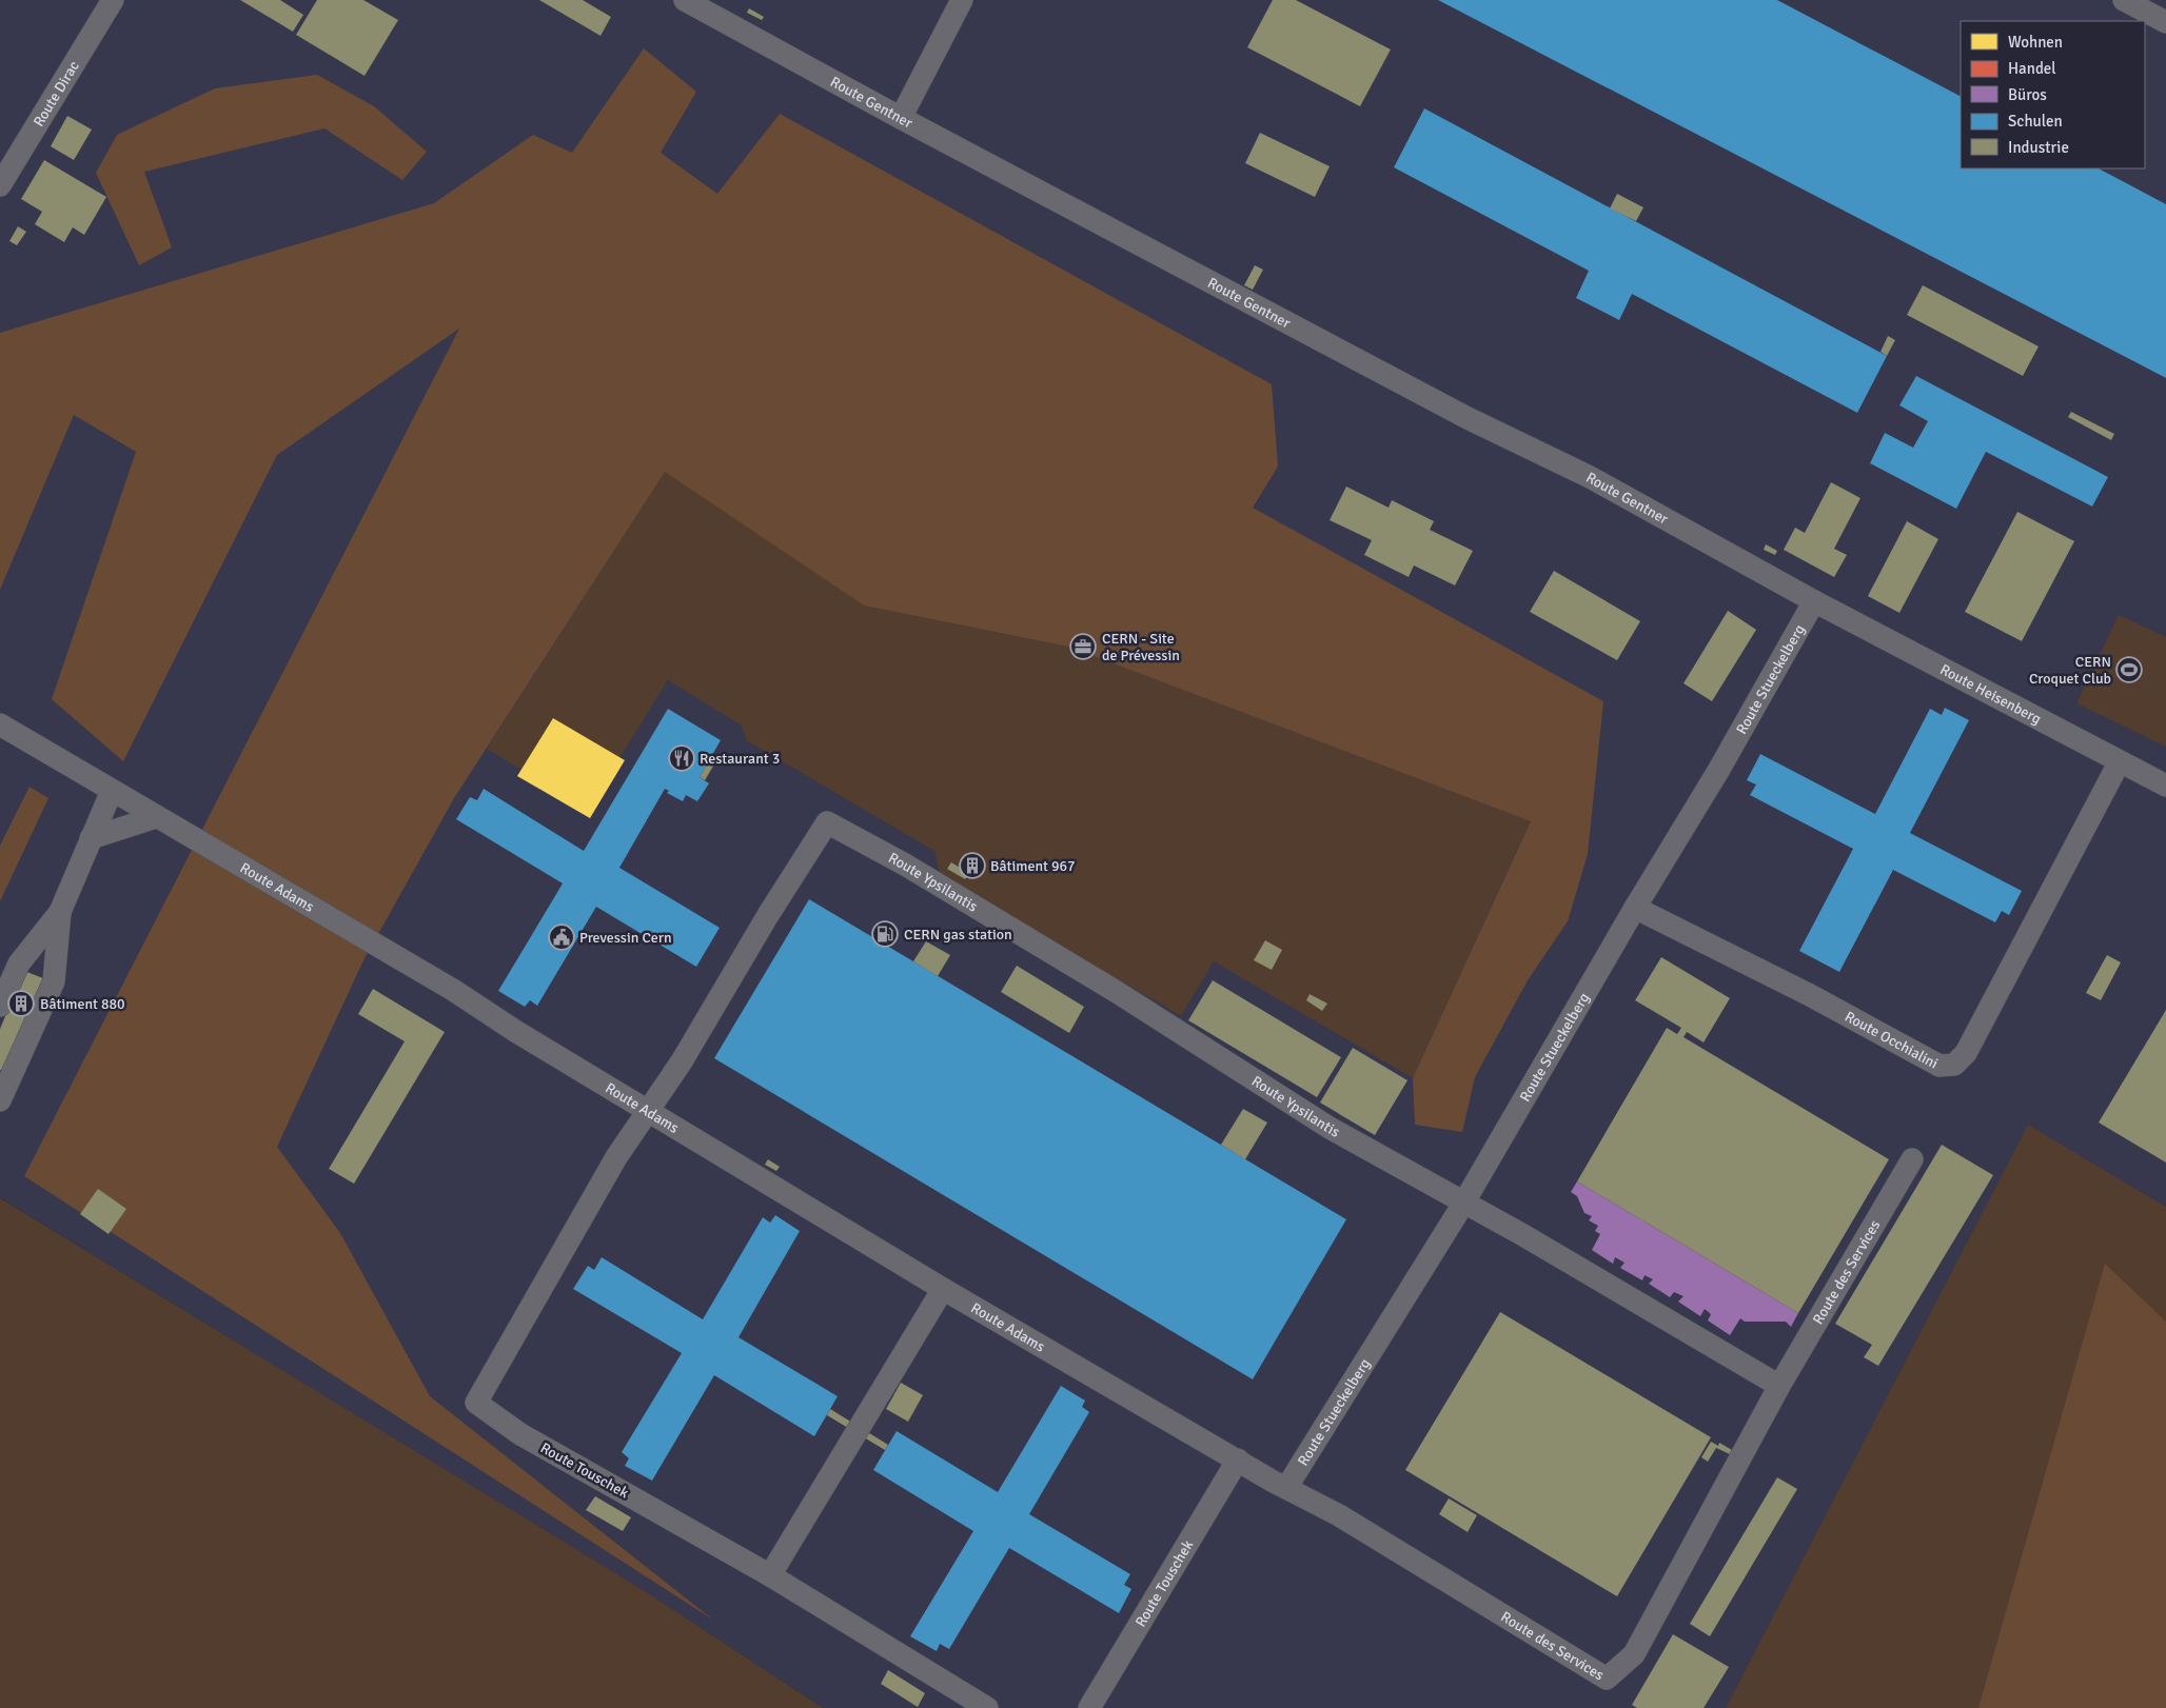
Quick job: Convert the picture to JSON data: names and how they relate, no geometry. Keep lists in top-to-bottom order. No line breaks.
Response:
{"streets":{"street":["Route Dirac","Route Gentner","Route Stueckelberg","Route Heisenberg","Route Ypsilantis","Route Adams","Route Occhialini","Route des Services","Route Touschek"]},"crossings":[["Route Gentner","Route Stueckelberg"],["Route Gentner","Route Heisenberg"],["Route Stueckelberg","Route Heisenberg"],["Route Stueckelberg","Route Ypsilantis"],["Route Stueckelberg","Route Adams"],["Route Stueckelberg","Route Occhialini"],["Route Stueckelberg","Route des Services"],["Route Heisenberg","Route Occhialini"],["Route Ypsilantis","Route Adams"],["Route Ypsilantis","Route Touschek"],["Route Adams","Route des Services"],["Route Adams","Route Touschek"]],"places":{"office":["CERN - Site de Prévessin"],"sports":["CERN Croquet Club"],"restaurant":["Restaurant 3"],"building":["Bâtiment 967","Bâtiment 880"],"fuel station":["CERN gas station"],"public building":["Prevessin Cern"]},"legend":["Wohnen","Handel","Büros","Schulen","Industrie"]}
